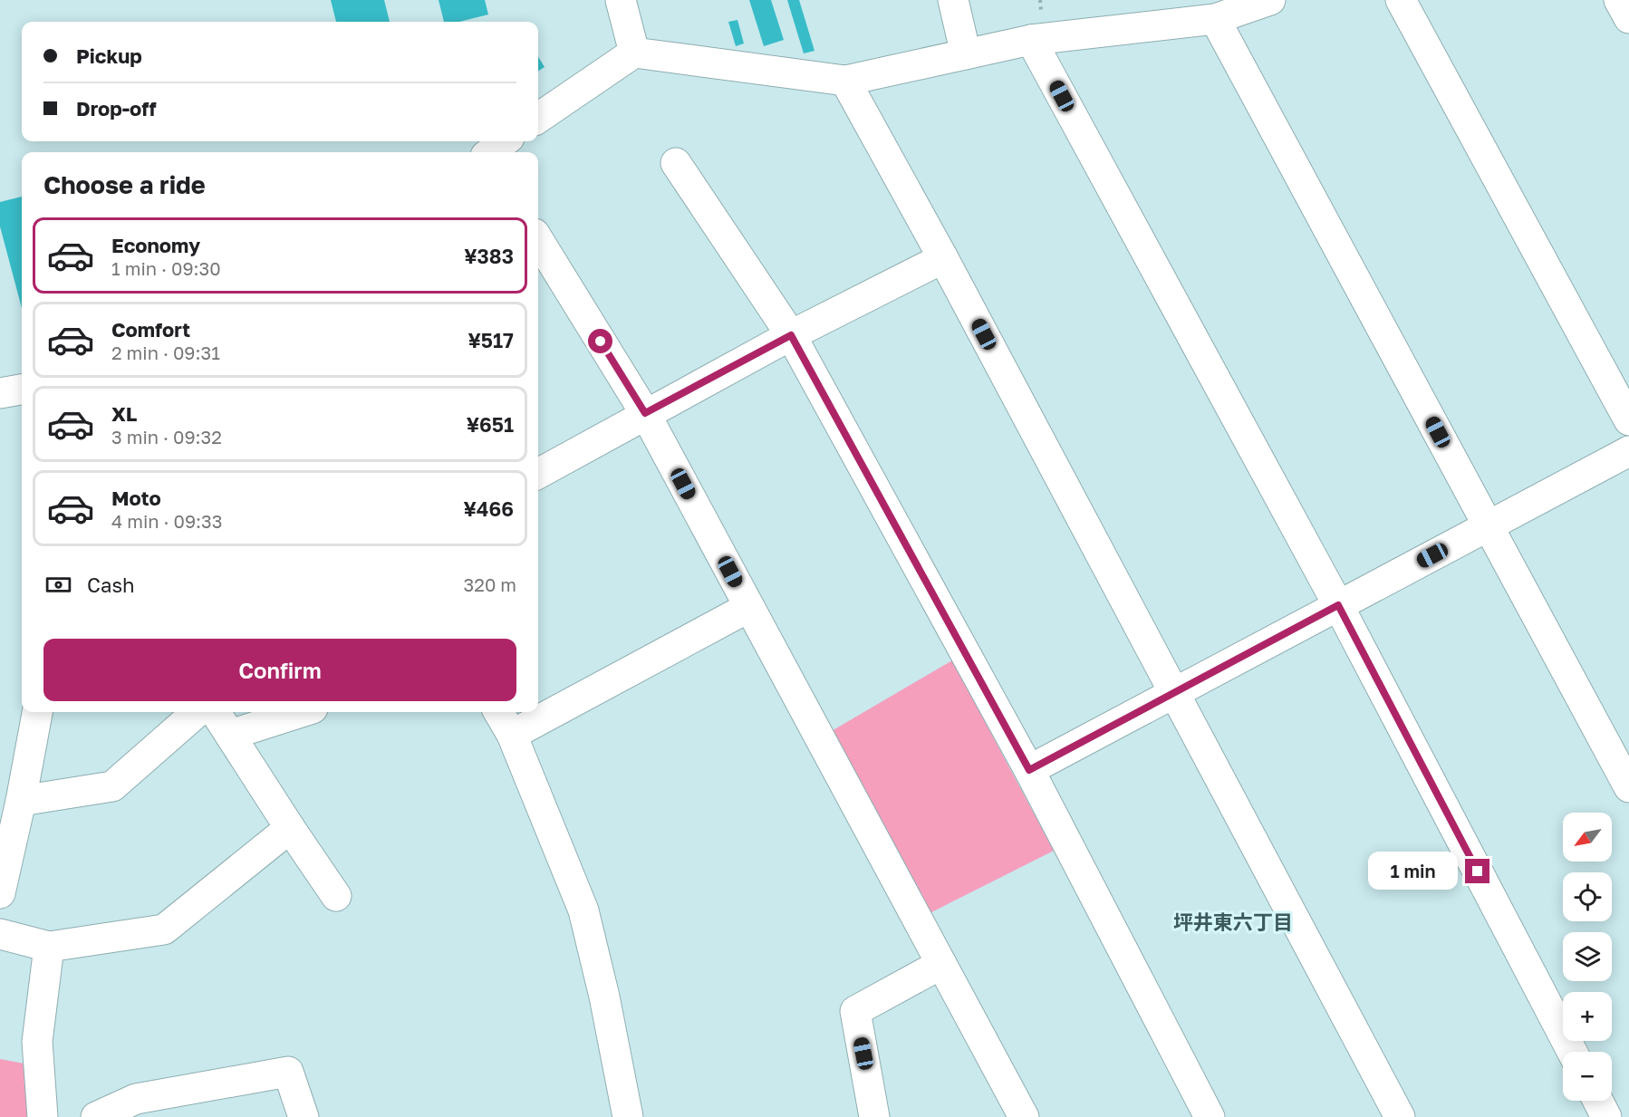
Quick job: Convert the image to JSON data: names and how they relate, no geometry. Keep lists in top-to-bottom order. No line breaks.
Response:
{"districts":["坪井東六丁目"],"north":"bottom left","page":{"banner":["Pickup","Drop-off"],"heading":"Choose a ride","list":[{"name":"Economy","note":"1 min · 09:30","value":"¥383"},{"name":"Comfort","note":"2 min · 09:31","value":"¥517"},{"name":"XL","note":"3 min · 09:32","value":"¥651"},{"name":"Moto","note":"4 min · 09:33","value":"¥466"}],"pay":["Cash","320 m"],"buttons":"Confirm","map_buttons":["+","−"],"bubble":"1 min"}}
